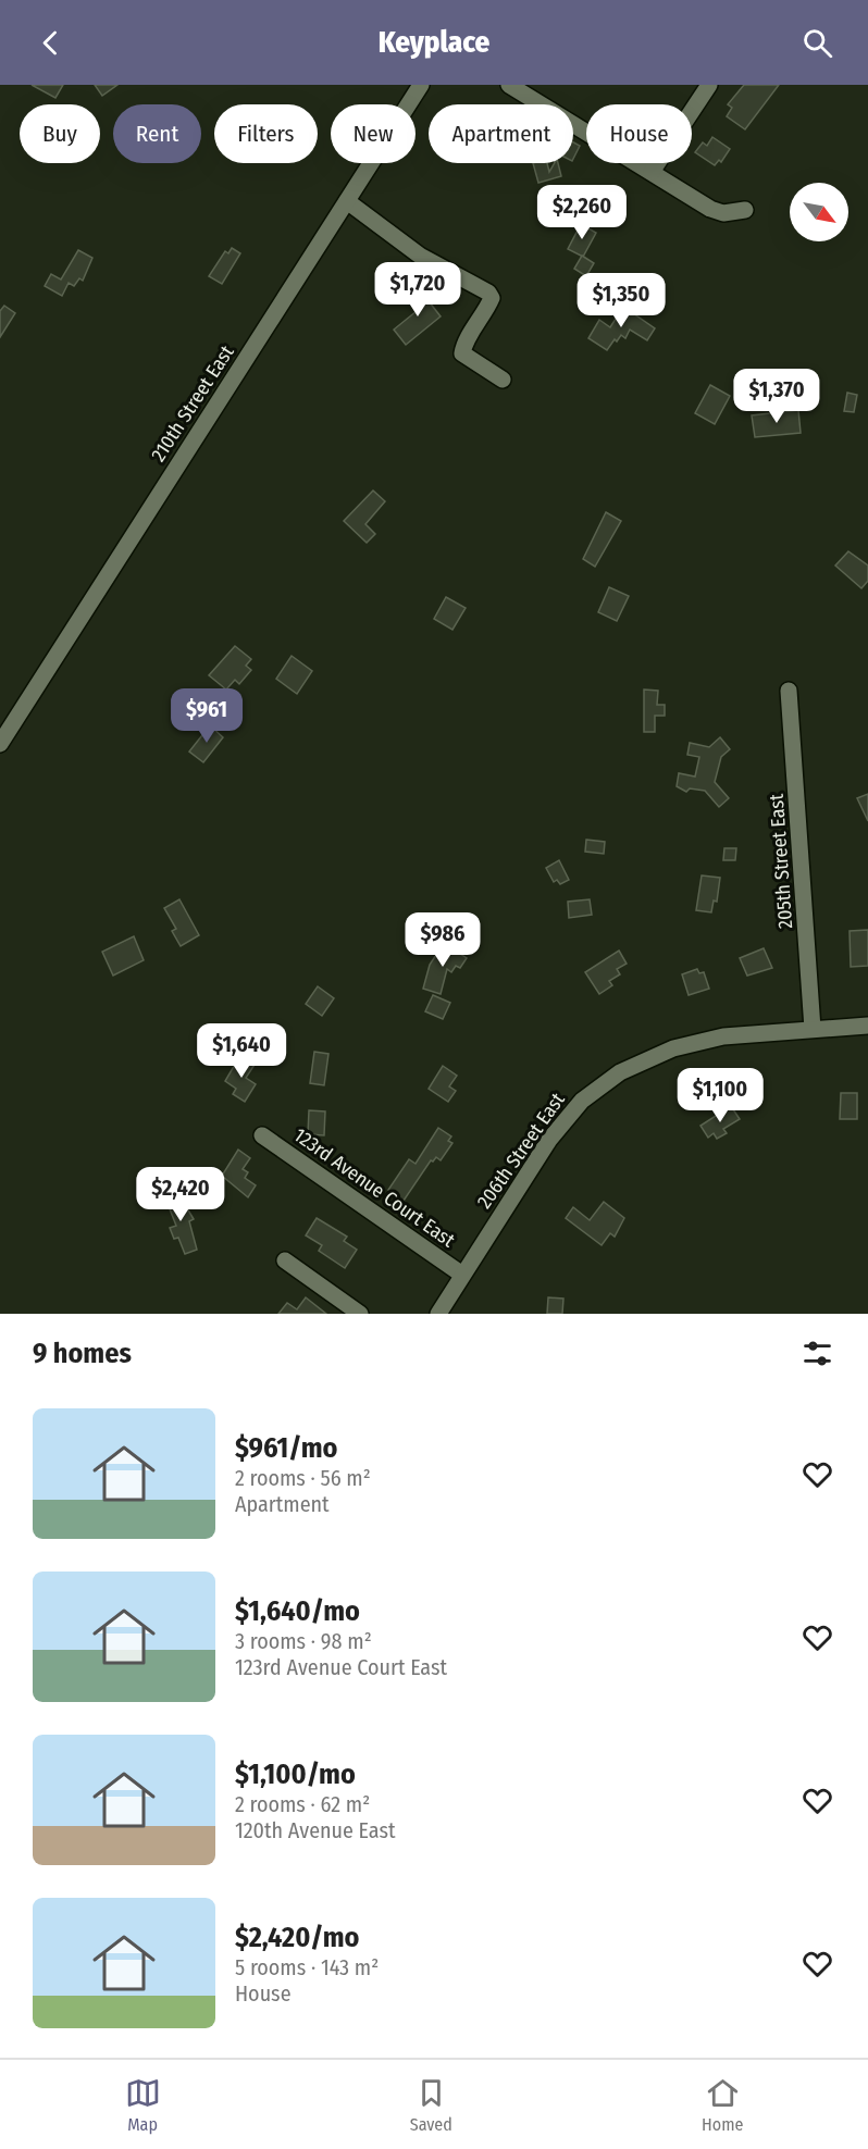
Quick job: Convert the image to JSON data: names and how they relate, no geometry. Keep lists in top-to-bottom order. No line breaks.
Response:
{"streets":{"street":["210th Street East","205th Street East","206th Street East","123rd Avenue Court East"]},"crossings":[["205th Street East","206th Street East"],["206th Street East","123rd Avenue Court East"]],"north":"bottom right","page":{"header":"Keyplace","chip":["Buy","Rent","Filters","New","Apartment","House"],"price":["$2,260","$1,720","$1,350","$1,370","$961","$986","$1,640","$1,100","$2,420"],"heading":"9 homes","list":[{"name":"$961/mo","note":"2 rooms · 56 m² · Apartment"},{"name":"$1,640/mo","note":"3 rooms · 98 m² · 123rd Avenue Court East"},{"name":"$1,100/mo","note":"2 rooms · 62 m² · 120th Avenue East"},{"name":"$2,420/mo","note":"5 rooms · 143 m² · House"}],"tabs":["Map","Saved","Home"]}}
